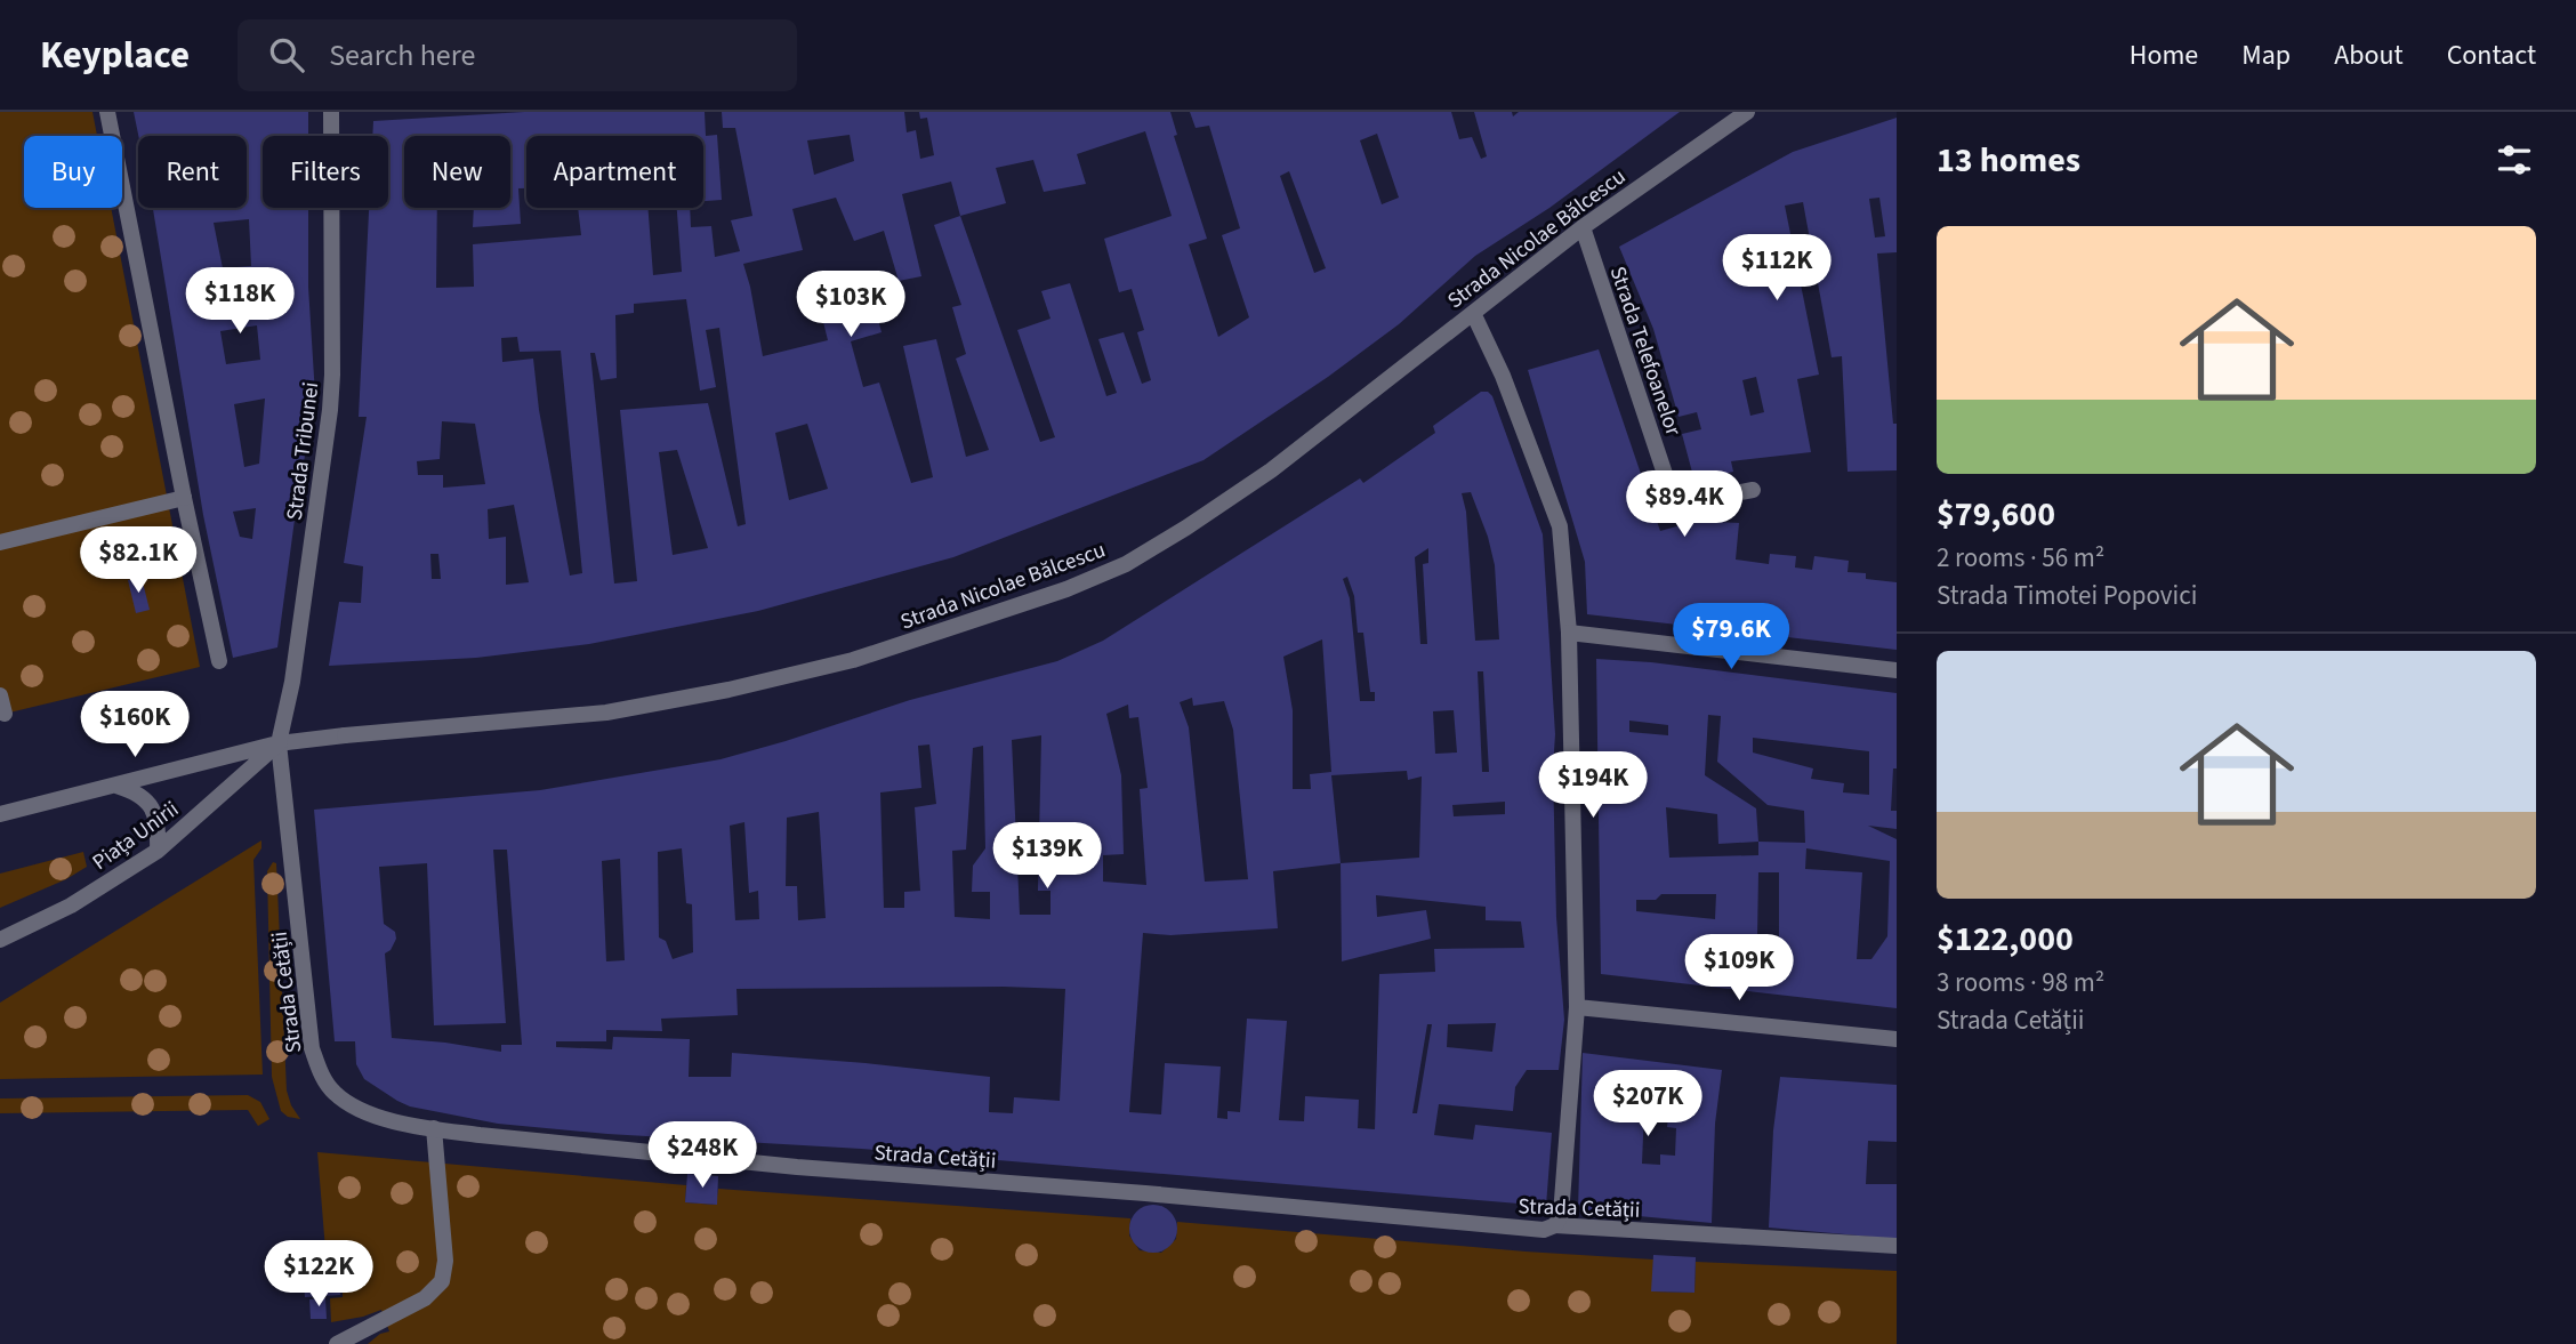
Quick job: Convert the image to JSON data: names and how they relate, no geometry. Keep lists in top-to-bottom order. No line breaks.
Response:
{"streets":{"street":["Strada Nicolae Bălcescu","Strada Telefoanelor","Strada Tribunei","Piața Unirii","Strada Cetății"]},"crossings":[["Strada Nicolae Bălcescu","Strada Telefoanelor"],["Strada Nicolae Bălcescu","Strada Tribunei"],["Strada Nicolae Bălcescu","Piața Unirii"],["Strada Nicolae Bălcescu","Strada Cetății"],["Strada Tribunei","Piața Unirii"],["Strada Tribunei","Strada Cetății"],["Piața Unirii","Strada Cetății"]],"page":{"header":"Keyplace","search":"Search here","nav":["Home","Map","About","Contact"],"heading":"13 homes","chip":["Buy","Rent","Filters","New","Apartment"],"list":[{"name":"$79,600","note":"2 rooms · 56 m² · Strada Timotei Popovici"},{"name":"$122,000","note":"3 rooms · 98 m² · Strada Cetății"}],"price":["$112K","$118K","$103K","$89.4K","$82.1K","$79.6K","$160K","$194K","$139K","$109K","$207K","$248K","$122K"]}}
